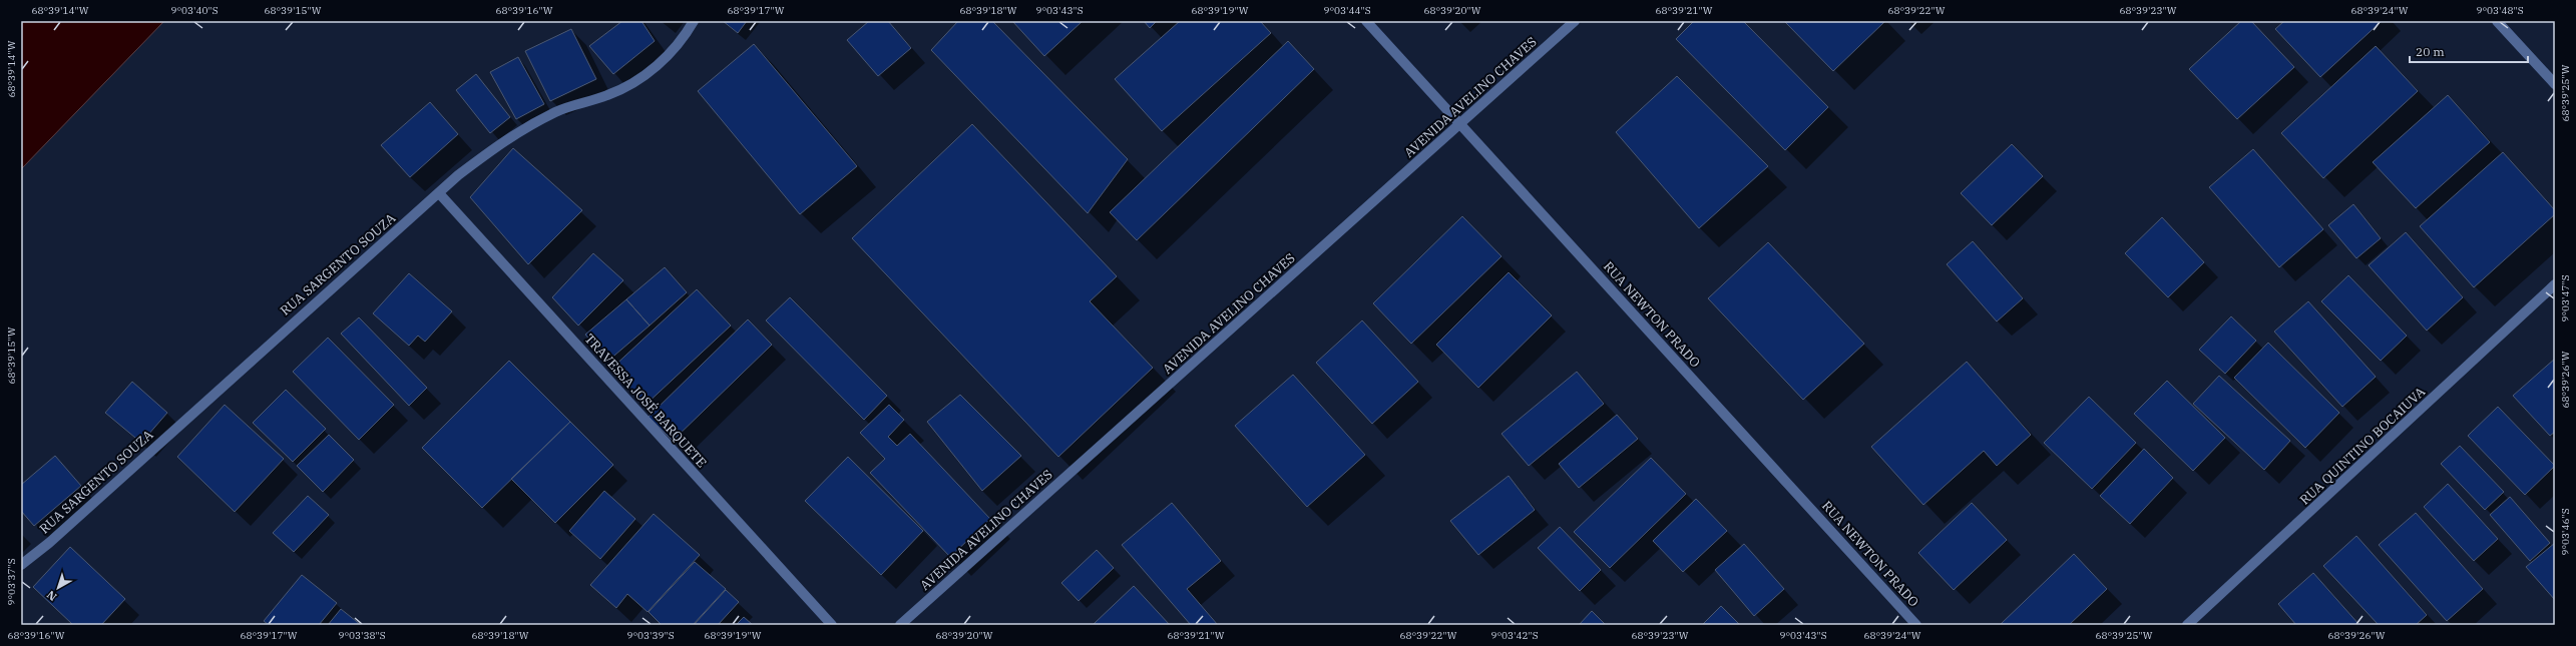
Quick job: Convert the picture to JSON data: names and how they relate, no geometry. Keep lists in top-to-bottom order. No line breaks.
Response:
{"streets":{"street":["AVENIDA AVELINO CHAVES","RUA SARGENTO SOUZA","RUA NEWTON PRADO","TRAVESSA JOSÉ BARQUETE","RUA QUINTINO BOCAIUVA"]},"crossings":[["AVENIDA AVELINO CHAVES","RUA NEWTON PRADO"],["RUA SARGENTO SOUZA","TRAVESSA JOSÉ BARQUETE"]],"scale_bar":"20 m","north":"bottom left","coordinates":["68°39'14\"W","9°03'40\"S","68°39'15\"W","68°39'16\"W","68°39'17\"W","68°39'18\"W","9°03'43\"S","68°39'19\"W","9°03'44\"S","68°39'20\"W","68°39'21\"W","68°39'22\"W","68°39'23\"W","68°39'24\"W","9°03'48\"S","68°39'25\"W","9°03'47\"S","68°39'26\"W","9°03'46\"S","9°03'37\"S","9°03'38\"S","9°03'39\"S","9°03'42\"S"]}
